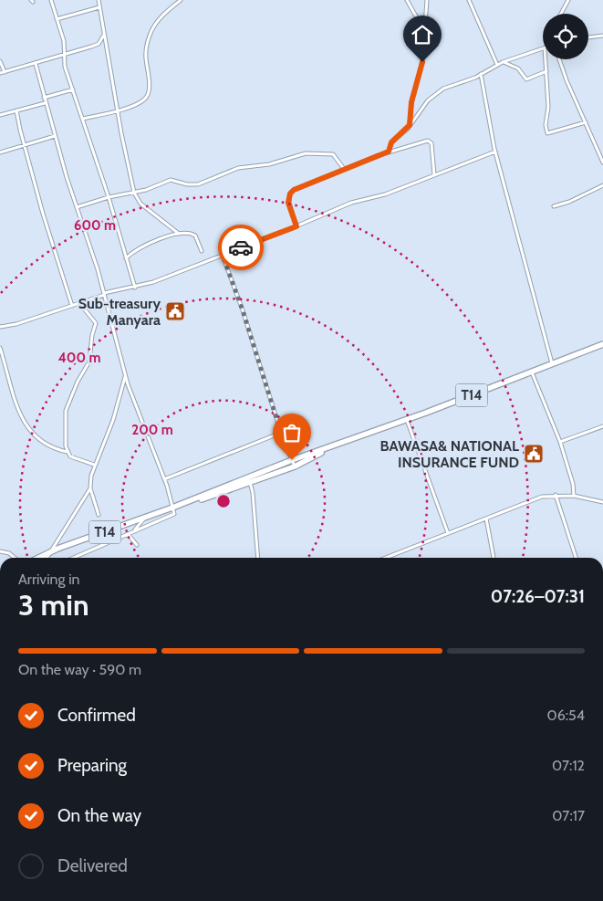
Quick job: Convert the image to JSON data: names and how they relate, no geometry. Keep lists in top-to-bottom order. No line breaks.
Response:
{"streets":{"highway":["T14"]},"places":{"public building":["Sub-treasury Manyara","BAWASA& NATIONAL INSURANCE FUND"]},"page":{"heading":["3 min","Arriving in","07:26–07:31"],"bar":"On the way · 590 m","list":[["Confirmed","06:54"],["Preparing","07:12"],["On the way","07:17"],"Delivered"]},"rings":["600 m","400 m","200 m"]}
